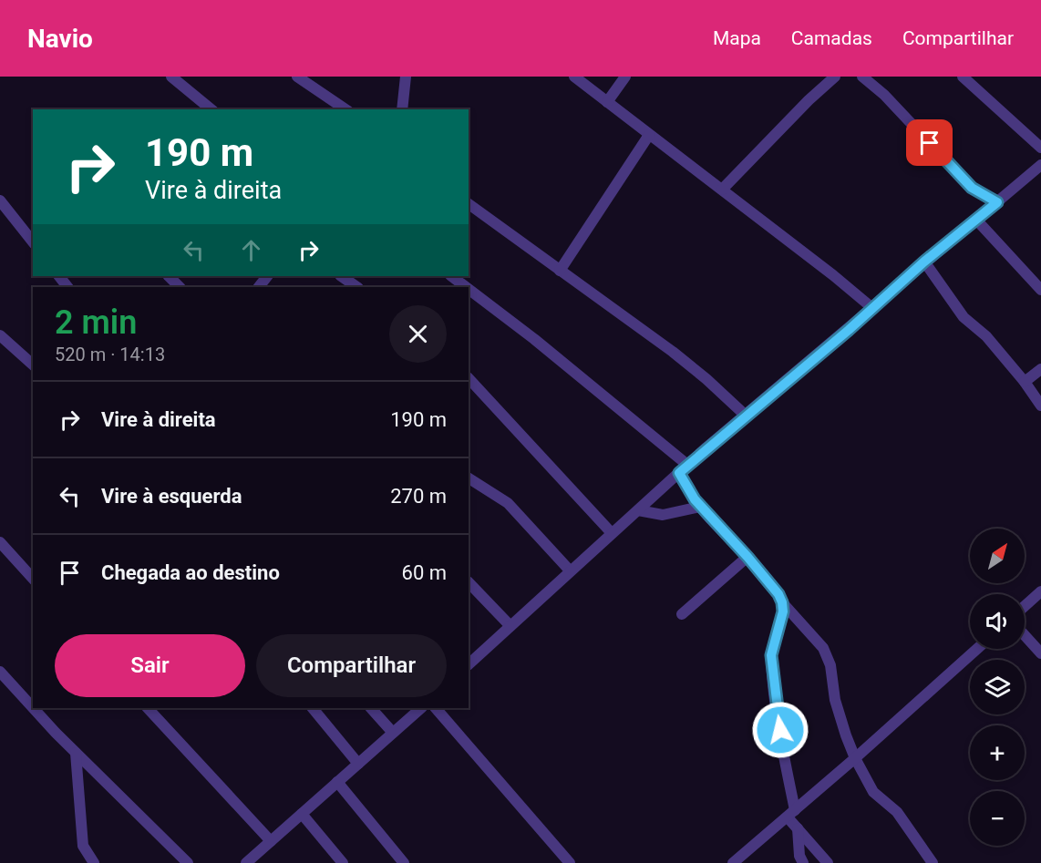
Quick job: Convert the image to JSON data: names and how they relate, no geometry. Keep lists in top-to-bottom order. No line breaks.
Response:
{"north":"top right","page":{"header":"Navio","nav":["Mapa","Camadas","Compartilhar"],"turn":["190 m","Vire à direita"],"heading":["2 min","520 m · 14:13"],"list":[{"name":"Vire à direita","value":"190 m"},{"name":"Vire à esquerda","value":"270 m"},{"name":"Chegada ao destino","value":"60 m"}],"map_buttons":["+","−"],"buttons":["Sair","Compartilhar"]}}
